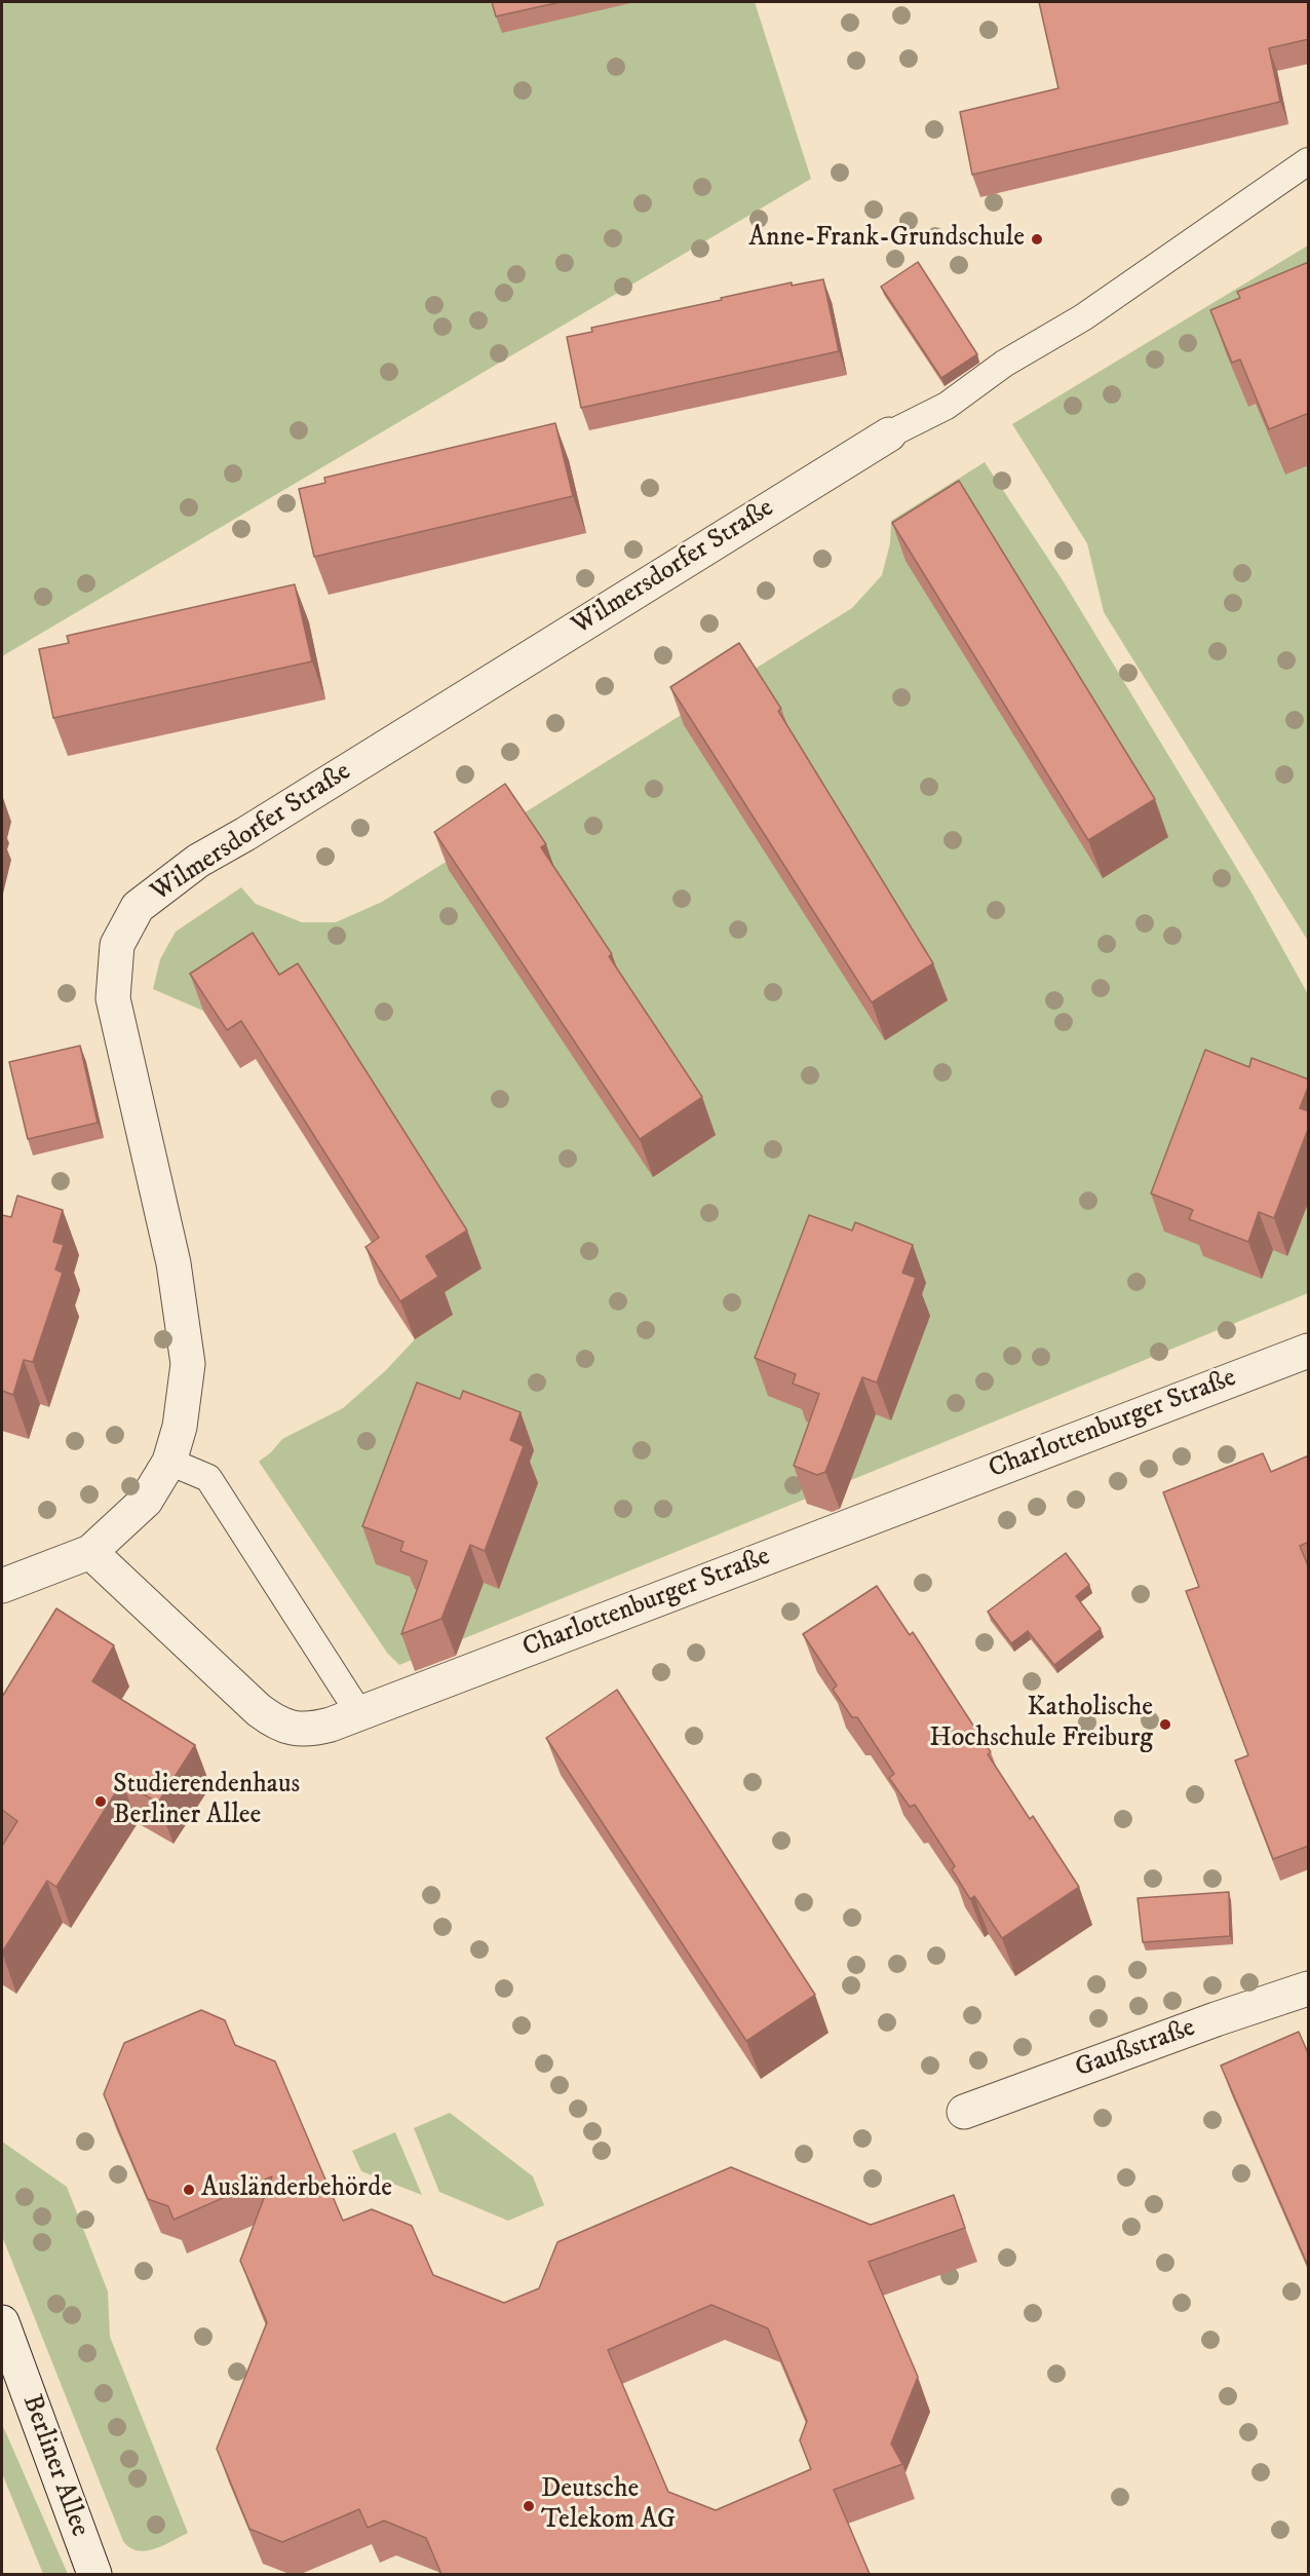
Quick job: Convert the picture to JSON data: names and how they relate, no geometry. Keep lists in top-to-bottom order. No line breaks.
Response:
{"streets":{"street":["Wilmersdorfer Straße","Charlottenburger Straße","Gaußstraße","Berliner Allee"]},"crossings":[["Wilmersdorfer Straße","Charlottenburger Straße"]],"places":["Anne-Frank-Grundschule","Katholische Hochschule Freiburg","Studierendenhaus Berliner Allee","Ausländerbehörde","Deutsche Telekom AG"]}
